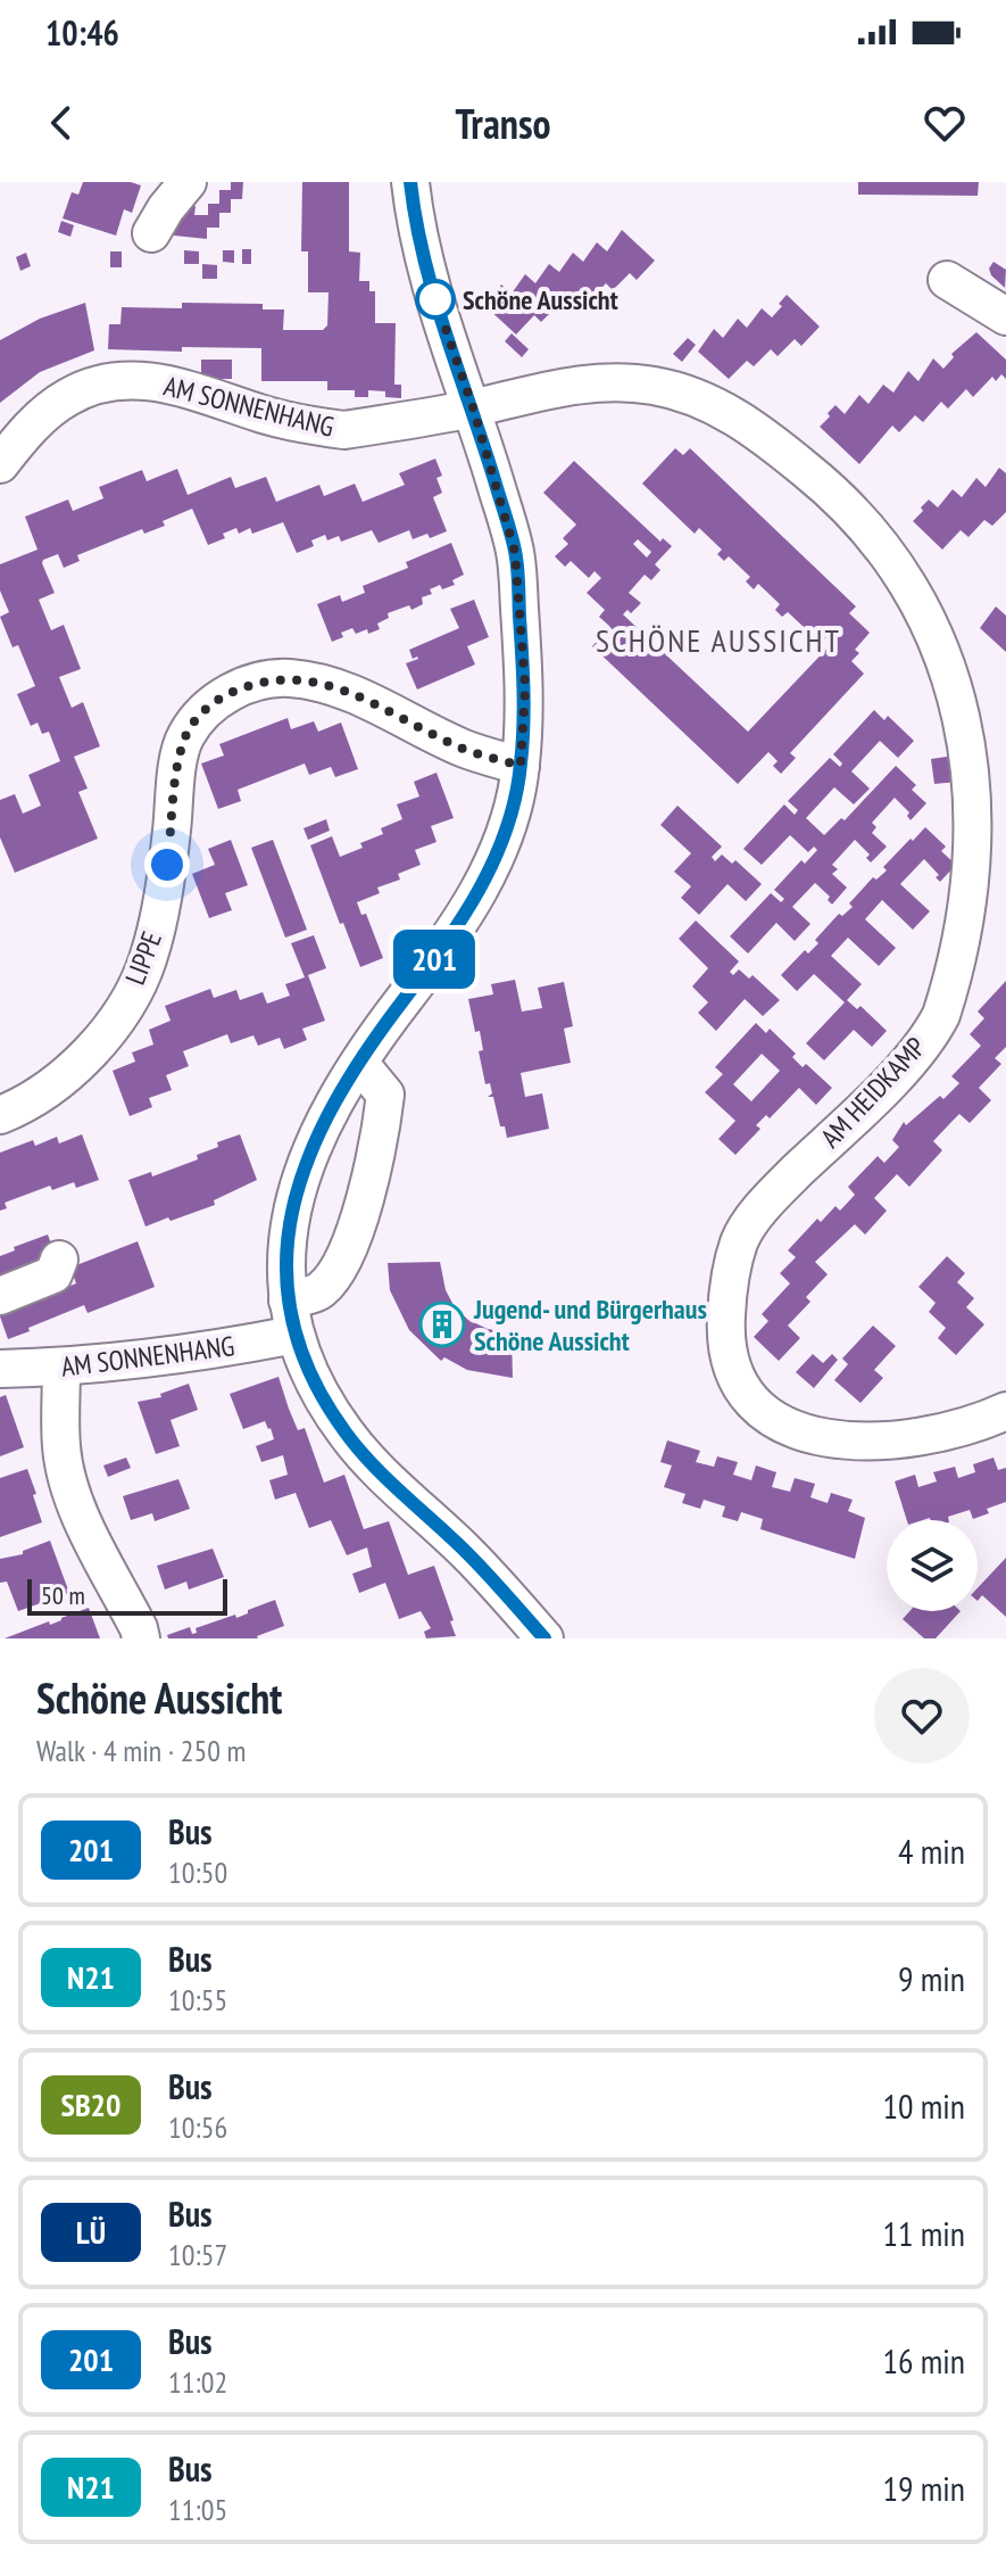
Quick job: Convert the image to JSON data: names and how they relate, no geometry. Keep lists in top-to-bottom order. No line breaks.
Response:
{"streets":{"street":["AM SONNENHANG","LIPPE","AM HEIDKAMP"]},"crossings":[["AM SONNENHANG","AM HEIDKAMP"]],"districts":["SCHÖNE AUSSICHT"],"places":{"other":["Schöne Aussicht"],"building":["Jugend- und Bürgerhaus Schöne Aussicht"]},"lines":["bus line 201"],"scale_bar":"50 m","page":{"status":"10:46","header":"Transo","on_map":"201","scale":"50 m","heading":["Schöne Aussicht","Walk · 4 min · 250 m"],"list":[{"mark":"201","name":"Bus","note":"10:50","value":"4 min"},{"mark":"N21","name":"Bus","note":"10:55","value":"9 min"},{"mark":"SB20","name":"Bus","note":"10:56","value":"10 min"},{"mark":"LÜ","name":"Bus","note":"10:57","value":"11 min"},{"mark":"201","name":"Bus","note":"11:02","value":"16 min"},{"mark":"N21","name":"Bus","note":"11:05","value":"19 min"}]}}
